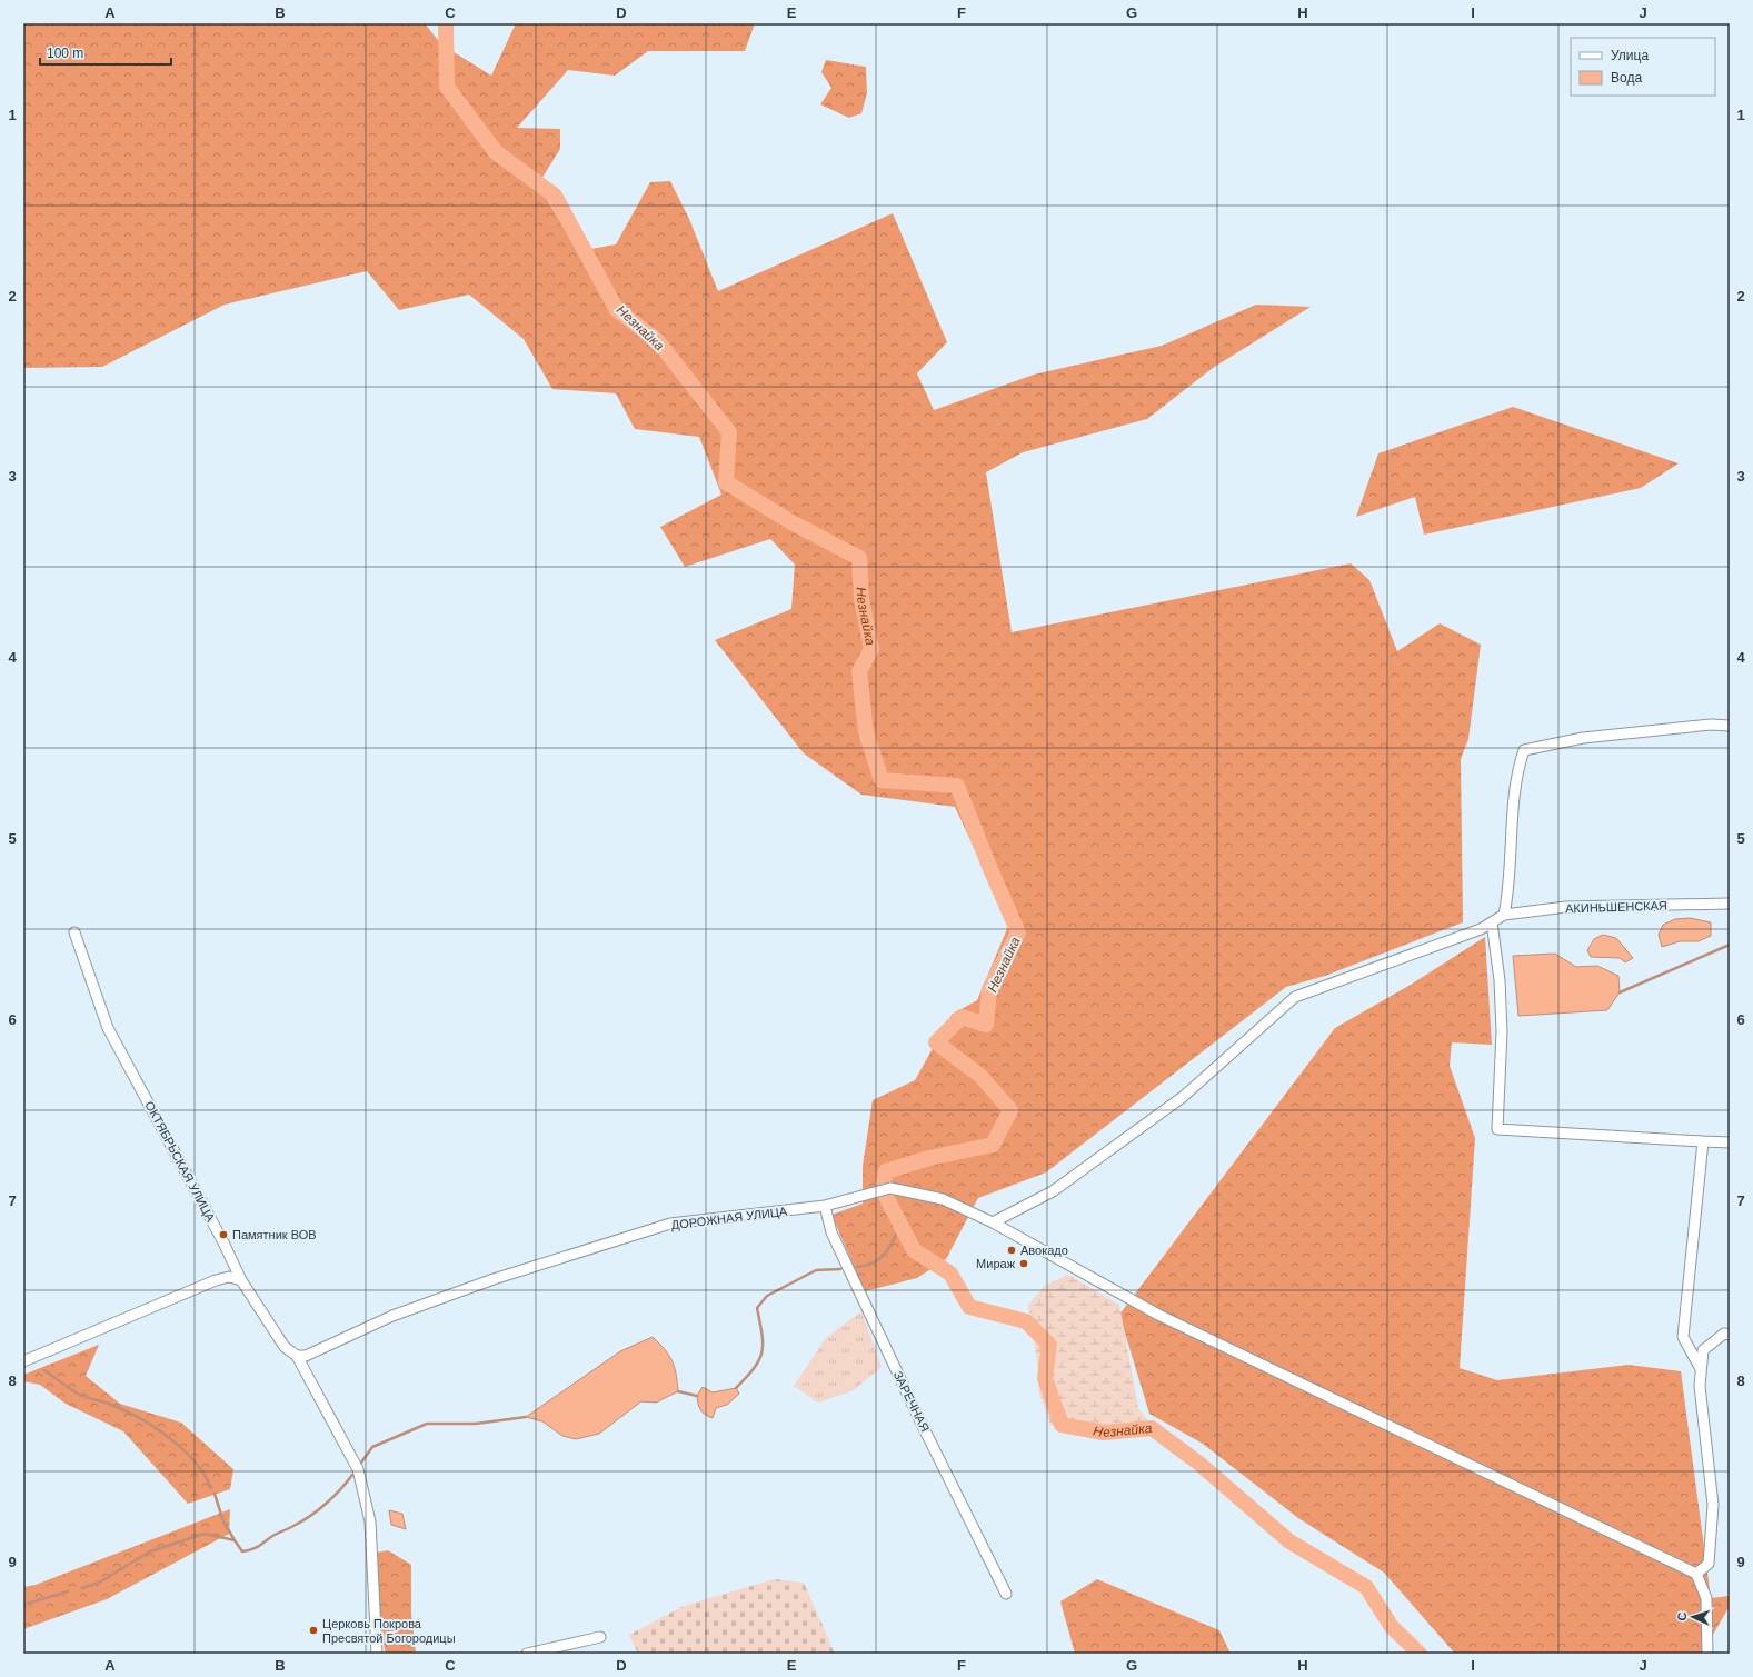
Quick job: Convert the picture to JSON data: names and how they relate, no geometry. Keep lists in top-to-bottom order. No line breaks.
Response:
{"streets":{"street":["АКИНЬШЕНСКАЯ","ОКТЯБРЬСКАЯ УЛИЦА","ДОРОЖНАЯ УЛИЦА","ЗАРЕЧНАЯ"]},"crossings":[["ОКТЯБРЬСКАЯ УЛИЦА","ДОРОЖНАЯ УЛИЦА"],["ДОРОЖНАЯ УЛИЦА","ЗАРЕЧНАЯ"]],"water":["Незнайка"],"places":["Памятник ВОВ","Авокадо","Мираж","Церковь Покрова Пресвятой Богородицы"],"legend":["Улица","Вода"],"scale_bar":"100 m","north":"left","grid":{"columns":["A","B","C","D","E","F","G","H","I","J"],"rows":["1","2","3","4","5","6","7","8","9"]}}
